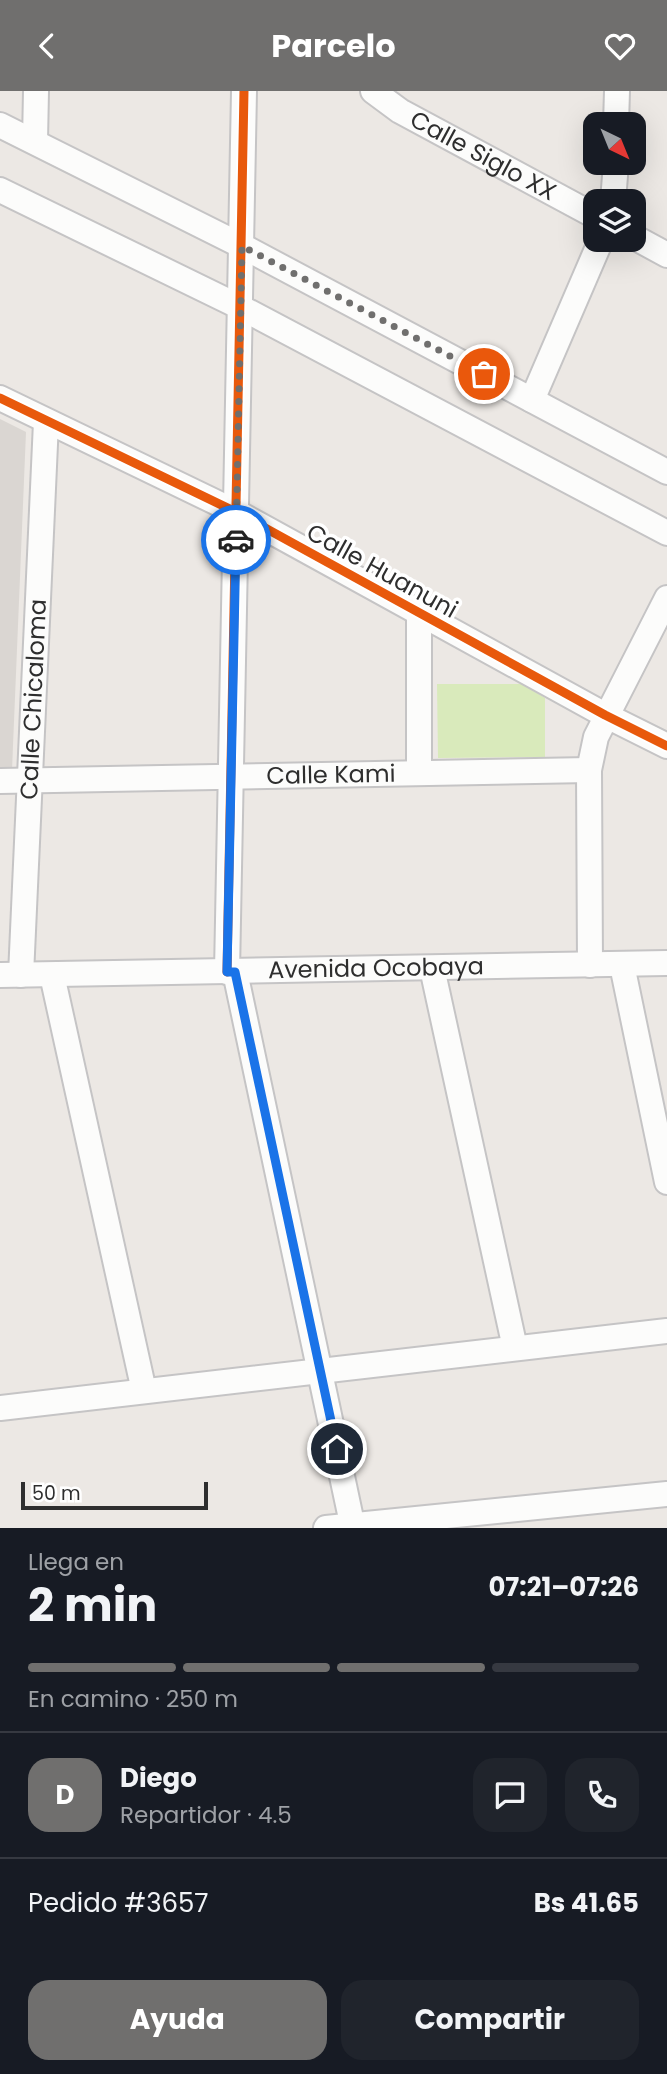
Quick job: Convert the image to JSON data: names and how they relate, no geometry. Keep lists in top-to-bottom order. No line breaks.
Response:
{"streets":{"street":["Calle Siglo XX","Calle Huanuni","Calle Chicaloma","Calle Kami","Avenida Ocobaya"]},"crossings":[["Calle Huanuni","Calle Chicaloma"],["Calle Chicaloma","Calle Kami"],["Calle Chicaloma","Avenida Ocobaya"]],"scale_bar":"50 m","north":"bottom right","page":{"header":"Parcelo","scale":"50 m","heading":["2 min","Llega en","07:21–07:26"],"panel":["Diego","Repartidor · 4.5","Pedido #3657","Bs 41.65"],"bar":"En camino · 250 m","round":"D","buttons":["Ayuda","Compartir"]}}
